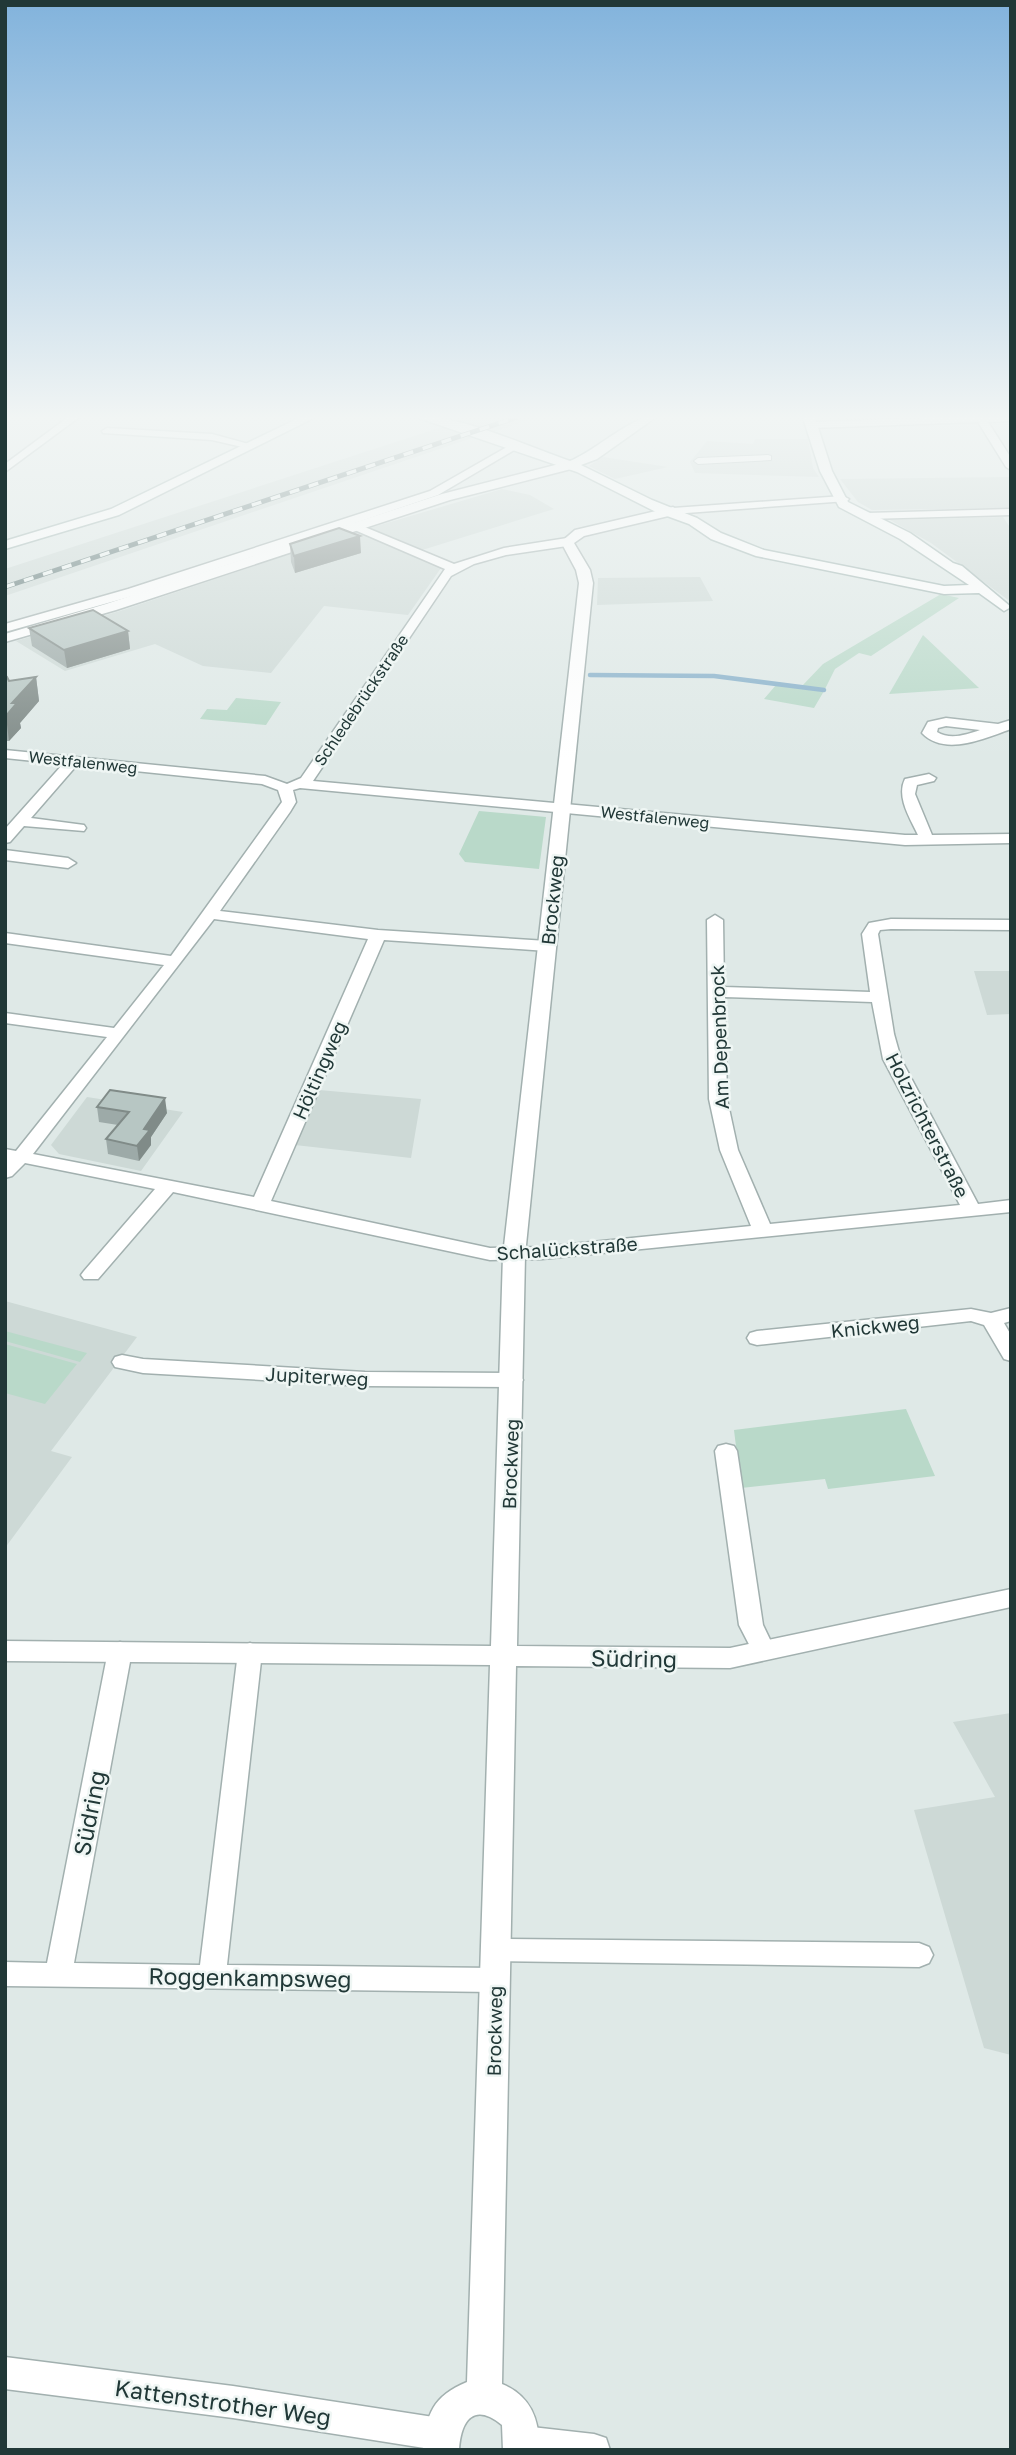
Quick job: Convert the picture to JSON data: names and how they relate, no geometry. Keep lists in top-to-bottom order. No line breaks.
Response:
{"streets":{"street":["Schledebrückstraße","Westfalenweg","Brockweg","Am Depenbrock","Höltingweg","Holzrichterstraße","Schalückstraße","Knickweg","Jupiterweg","Südring","Roggenkampsweg","Kattenstrother Weg"]},"crossings":[["Schledebrückstraße","Westfalenweg"],["Schledebrückstraße","Schalückstraße"],["Westfalenweg","Brockweg"],["Brockweg","Schalückstraße"],["Brockweg","Jupiterweg"],["Brockweg","Südring"],["Brockweg","Roggenkampsweg"],["Am Depenbrock","Schalückstraße"],["Höltingweg","Schalückstraße"],["Holzrichterstraße","Schalückstraße"],["Südring","Roggenkampsweg"]]}
